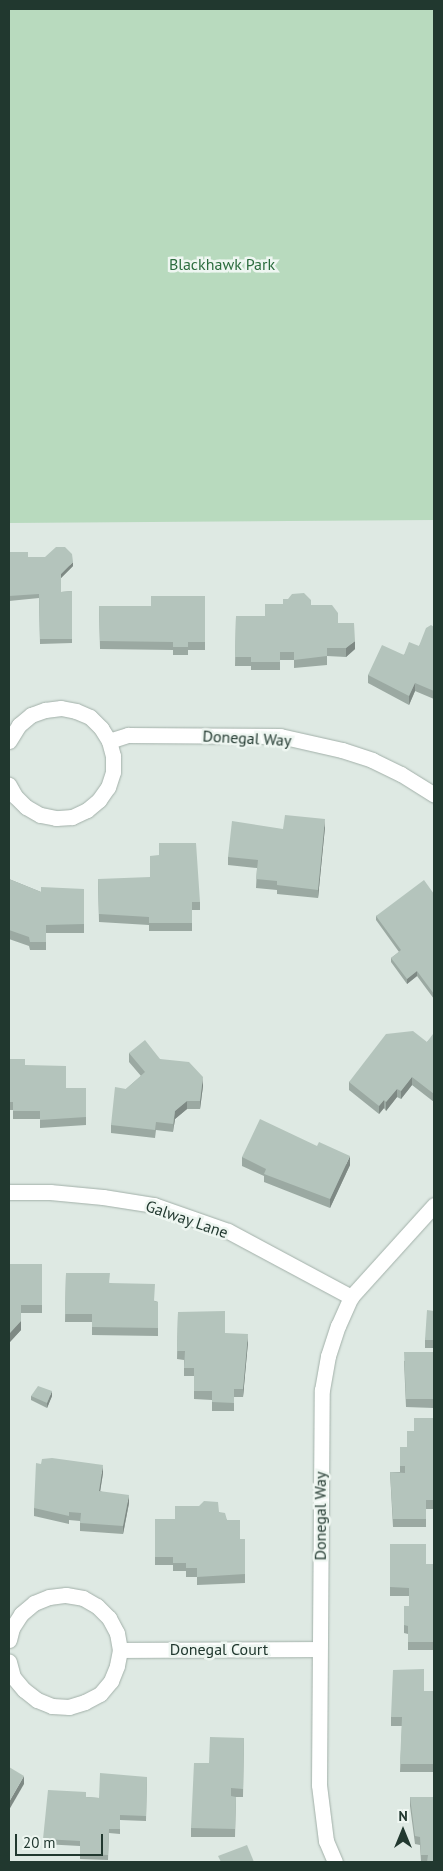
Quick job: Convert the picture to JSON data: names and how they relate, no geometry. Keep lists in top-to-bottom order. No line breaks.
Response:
{"streets":{"street":["Donegal Way","Galway Lane","Donegal Court"]},"crossings":[["Donegal Way","Galway Lane"],["Donegal Way","Donegal Court"]],"parks":["Blackhawk Park"],"scale_bar":"20 m","north":"top"}
